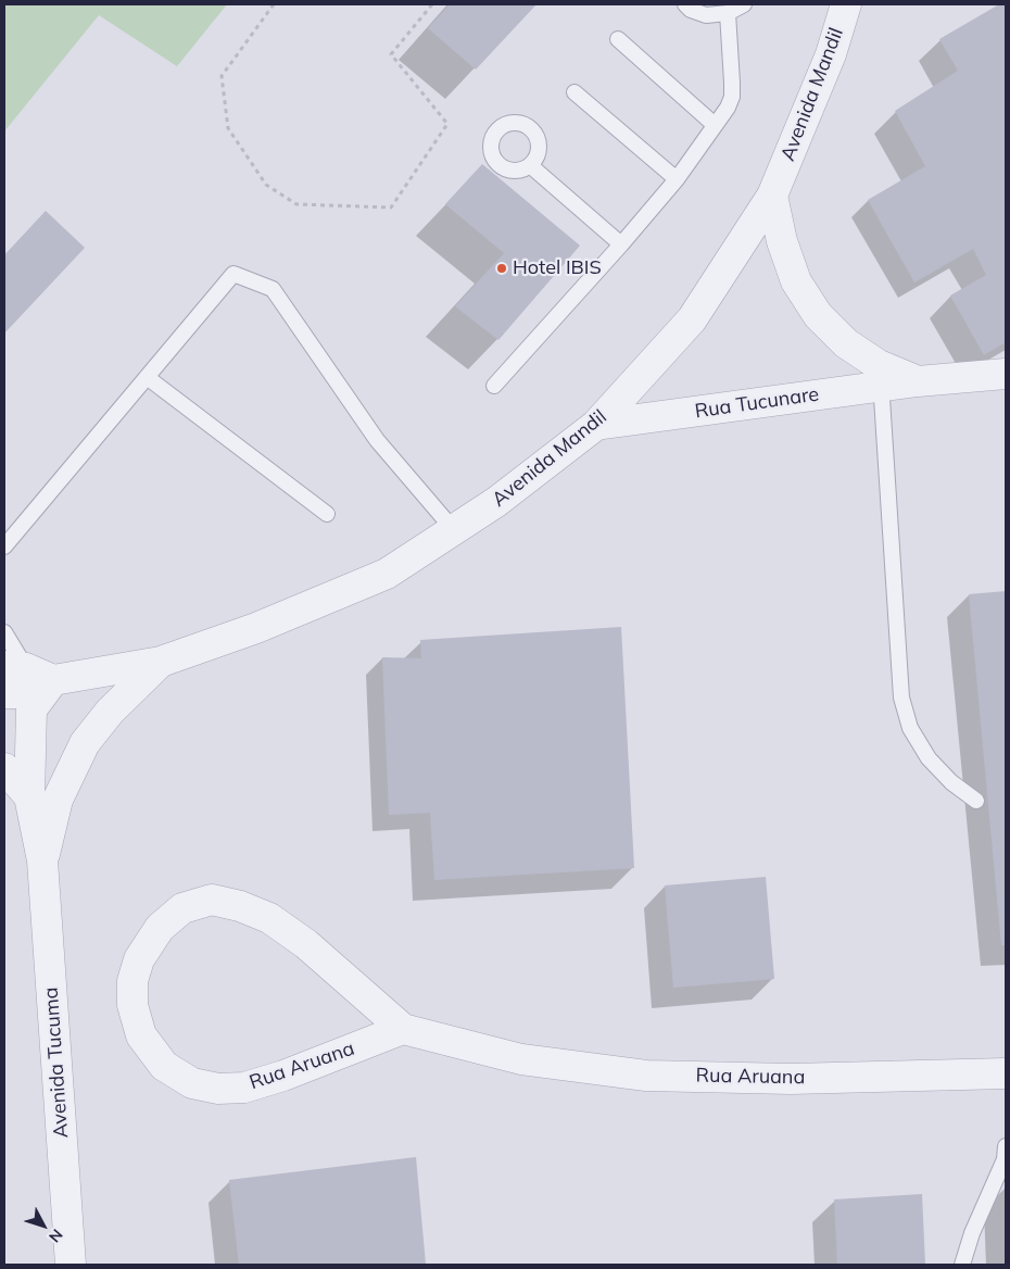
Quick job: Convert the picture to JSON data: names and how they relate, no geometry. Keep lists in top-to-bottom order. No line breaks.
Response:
{"streets":{"street":["Avenida Mandil","Rua Tucunare","Avenida Tucuma","Rua Aruana"]},"crossings":[["Avenida Mandil","Rua Tucunare"],["Avenida Mandil","Avenida Tucuma"]],"places":["Hotel IBIS"],"north":"bottom right"}
